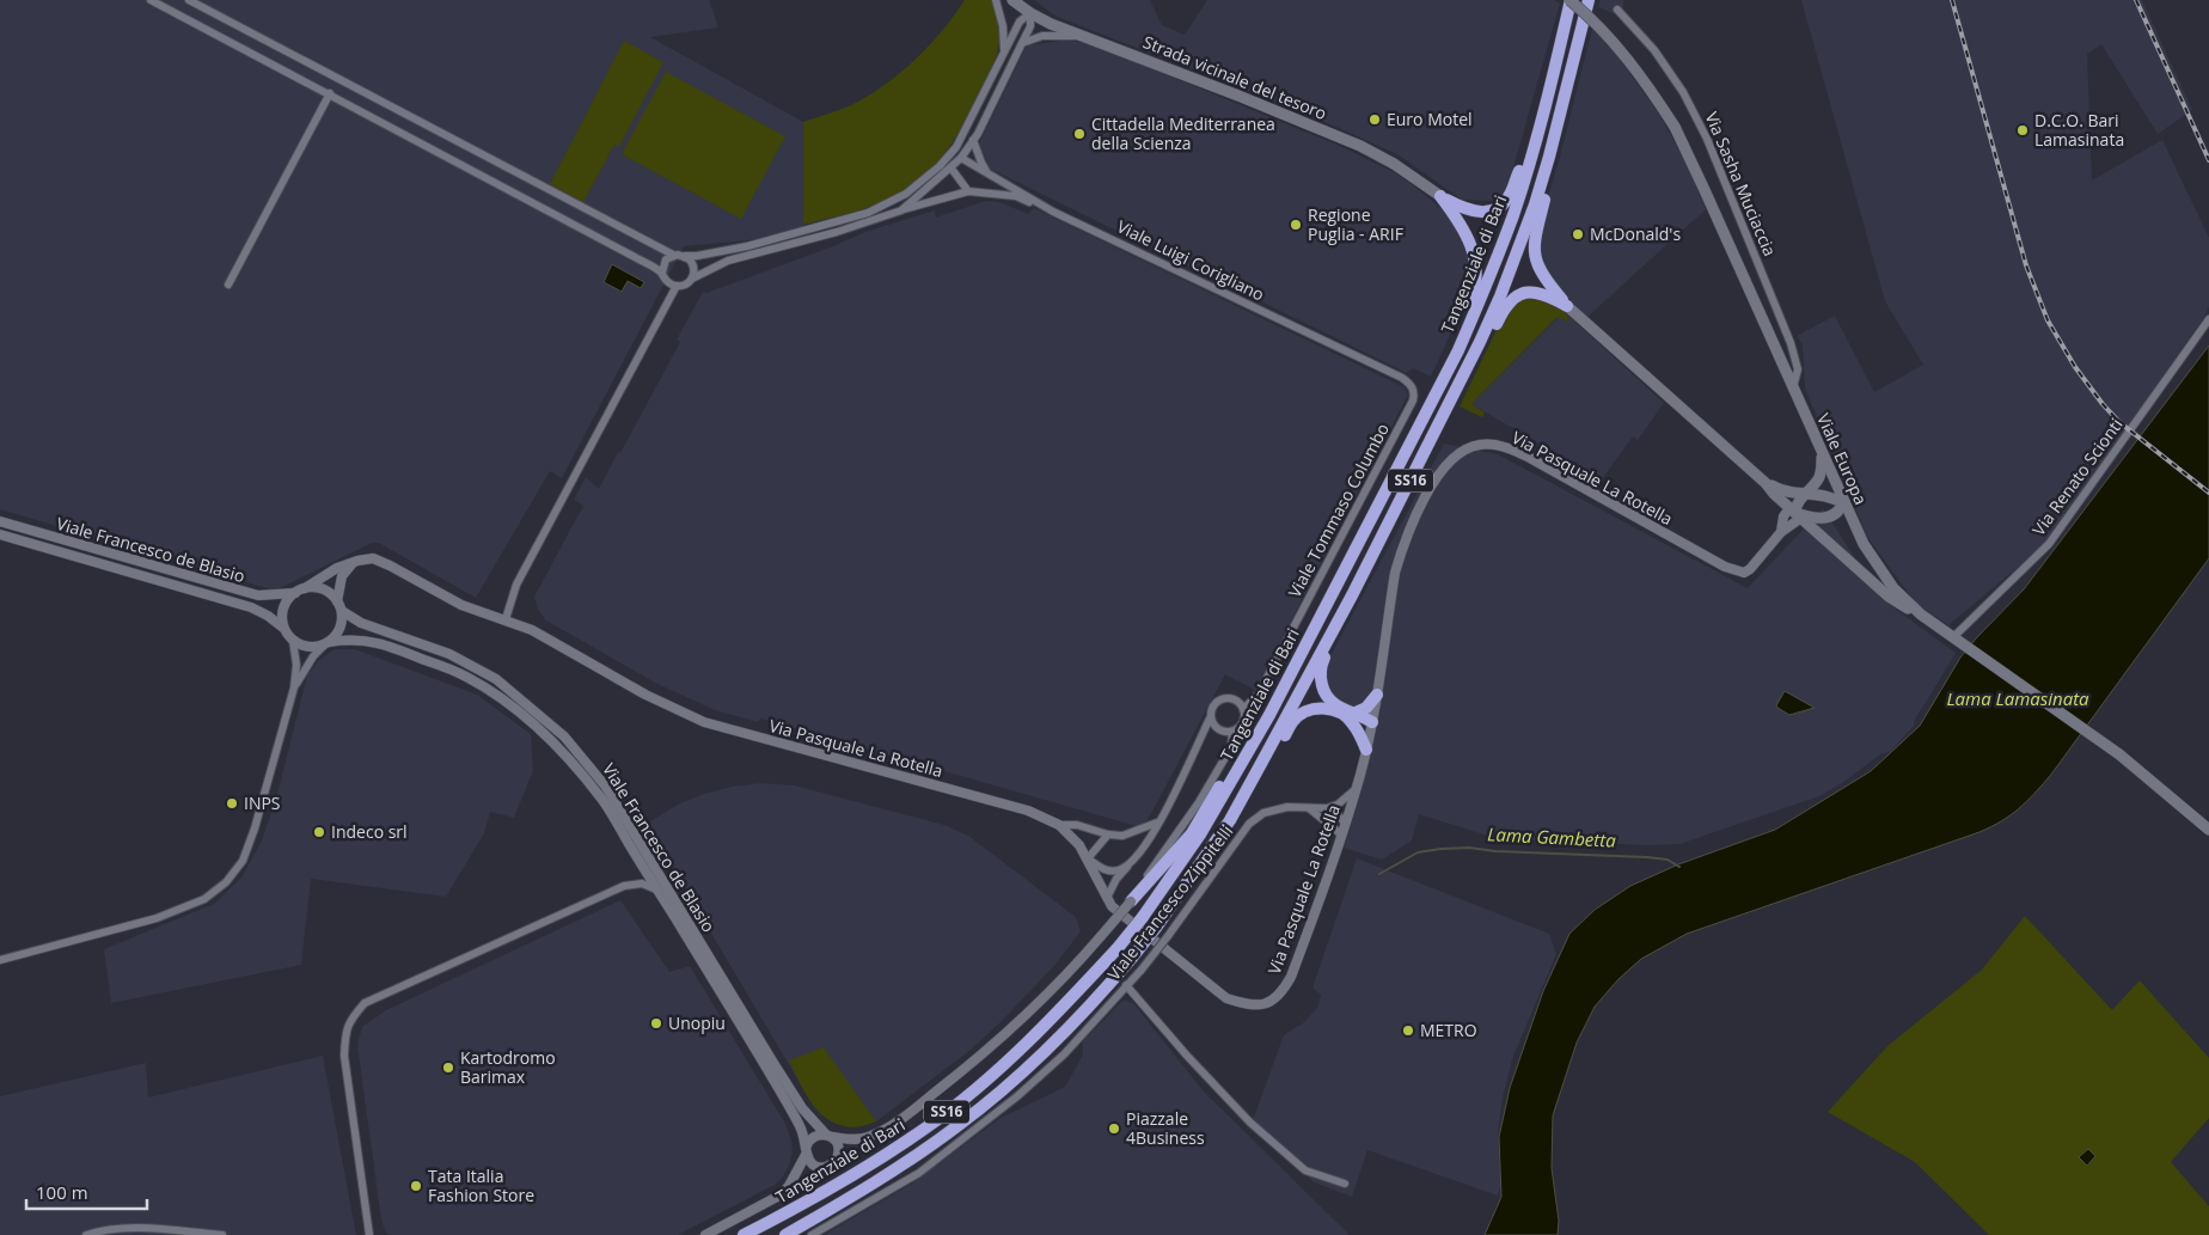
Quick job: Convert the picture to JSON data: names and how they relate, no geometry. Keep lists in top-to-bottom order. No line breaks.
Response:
{"streets":{"highway":["Tangenziale di Bari","SS16"],"main road":["Strada vicinale del tesoro","Viale Europa"],"street":["Via Sasha Muciaccia","Viale Luigi Corigliano","Via Renato Scionti","Via Pasquale La Rotella","Viale Tommaso Columbo","Viale Francesco de Blasio","Viale Francesco Zippitelli"]},"crossings":[["Via Sasha Muciaccia","Viale Europa"],["Viale Luigi Corigliano","Viale Tommaso Columbo"],["Tangenziale di Bari","Viale Europa"],["Viale Europa","Via Renato Scionti"]],"water":["Lama Lamasinata","Lama Gambetta"],"places":["Euro Motel","D.C.O. Bari Lamasinata","Cittadella Mediterranea della Scienza","Regione Puglia - ARIF","McDonald's","INPS","Indeco srl","Unopiu","METRO","Kartodromo Barimax","Piazzale 4Business","Tata Italia Fashion Store"],"scale_bar":"100 m"}
